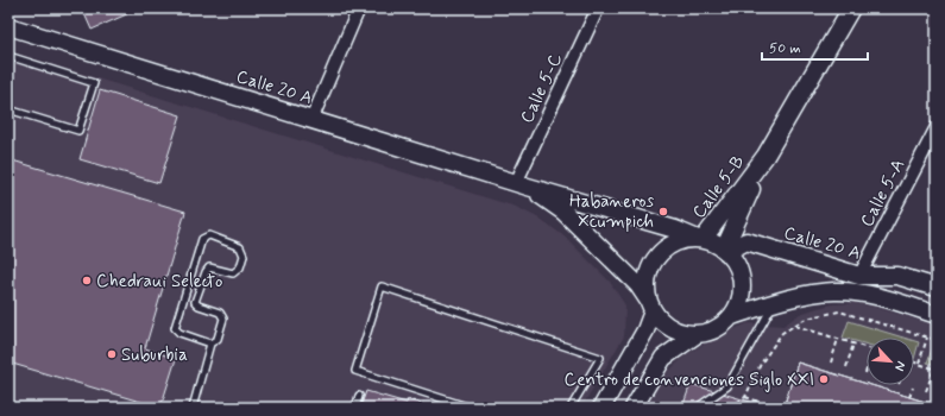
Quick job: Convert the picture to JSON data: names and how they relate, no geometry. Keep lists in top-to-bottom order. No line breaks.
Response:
{"streets":{"street":["Calle 20 A","Calle 5-C","Calle 5-B","Calle 5-A"]},"crossings":[["Calle 20 A","Calle 5-C"],["Calle 20 A","Calle 5-B"],["Calle 20 A","Calle 5-A"]],"places":["Habaneros Xcumpich","Chedraui Selecto","Suburbia","Centro de convenciones Siglo XXI"],"scale_bar":"50 m","north":"bottom right"}
